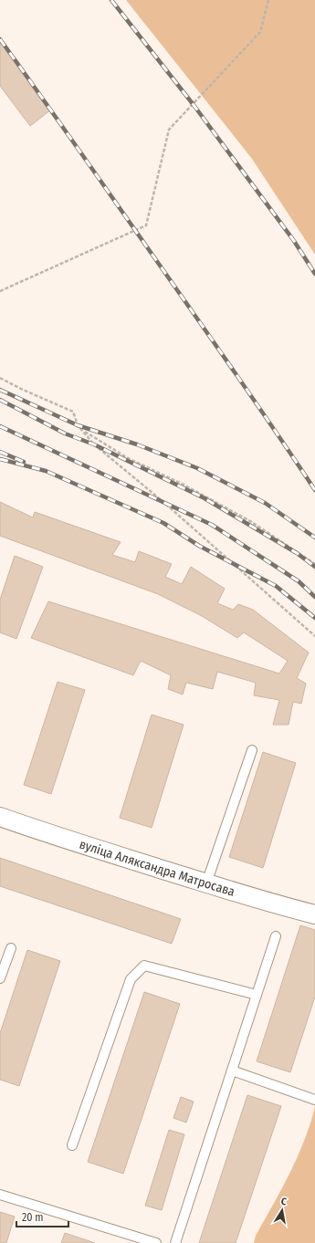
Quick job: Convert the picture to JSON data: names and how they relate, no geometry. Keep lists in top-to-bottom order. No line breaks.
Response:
{"streets":{"street":["вуліца Аляксандра Матросава"]},"scale_bar":"20 m","north":"top"}
